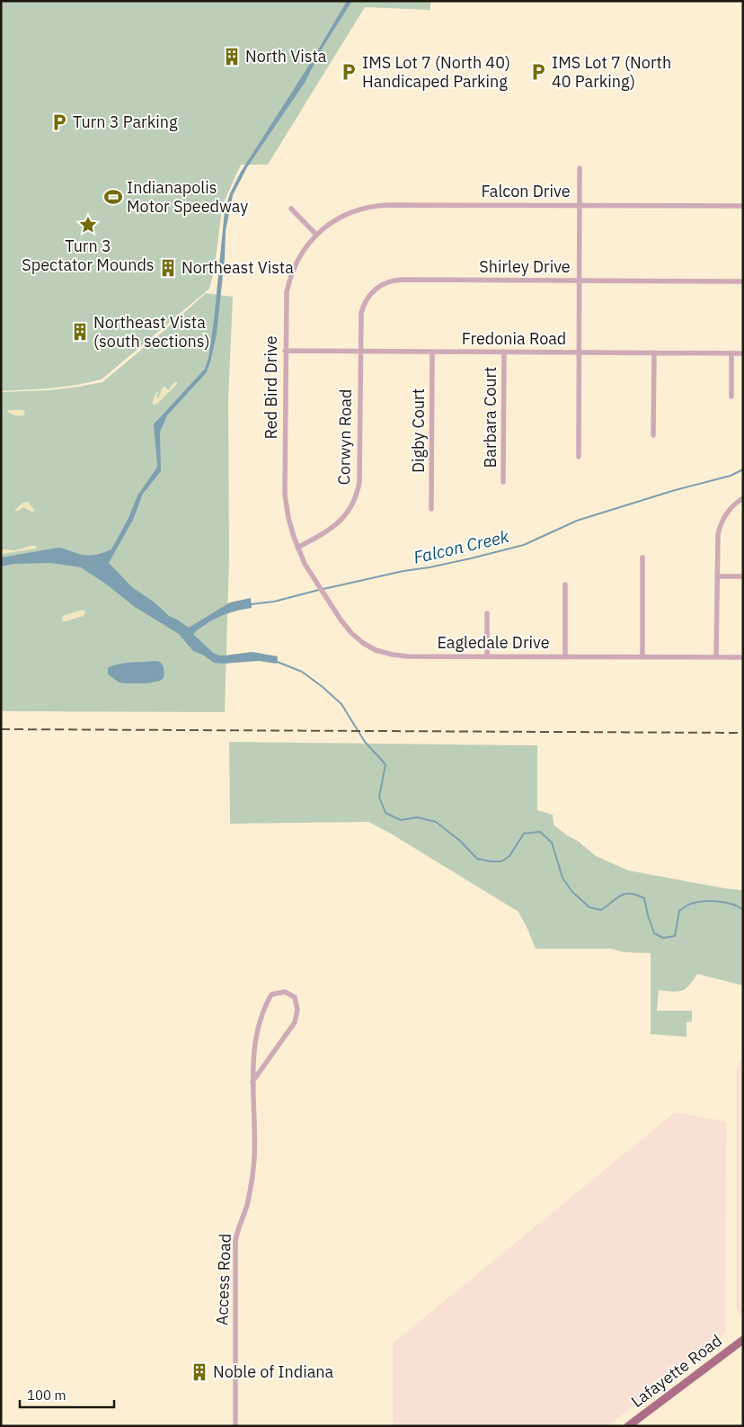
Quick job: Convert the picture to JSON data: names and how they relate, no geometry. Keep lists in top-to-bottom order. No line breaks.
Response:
{"streets":{"main road":["Lafayette Road"],"street":["Falcon Drive","Shirley Drive","Fredonia Road","Red Bird Drive","Barbara Court","Digby Court","Corwyn Road","Eagledale Drive","Access Road"]},"crossings":[["Falcon Drive","Red Bird Drive"],["Shirley Drive","Fredonia Road"],["Shirley Drive","Corwyn Road"],["Fredonia Road","Red Bird Drive"],["Fredonia Road","Barbara Court"],["Fredonia Road","Digby Court"],["Fredonia Road","Corwyn Road"],["Red Bird Drive","Corwyn Road"],["Red Bird Drive","Eagledale Drive"],["Corwyn Road","Eagledale Drive"]],"water":["Falcon Creek"],"places":{"building":["North Vista","Northeast Vista","Northeast Vista (south sections)","Noble of Indiana"],"parking":["IMS Lot 7 (North 40) Handicaped Parking","IMS Lot 7 (North 40 Parking)","Turn 3 Parking"],"sports":["Indianapolis Motor Speedway"],"place":["Turn 3 Spectator Mounds"]},"scale_bar":"100 m"}
